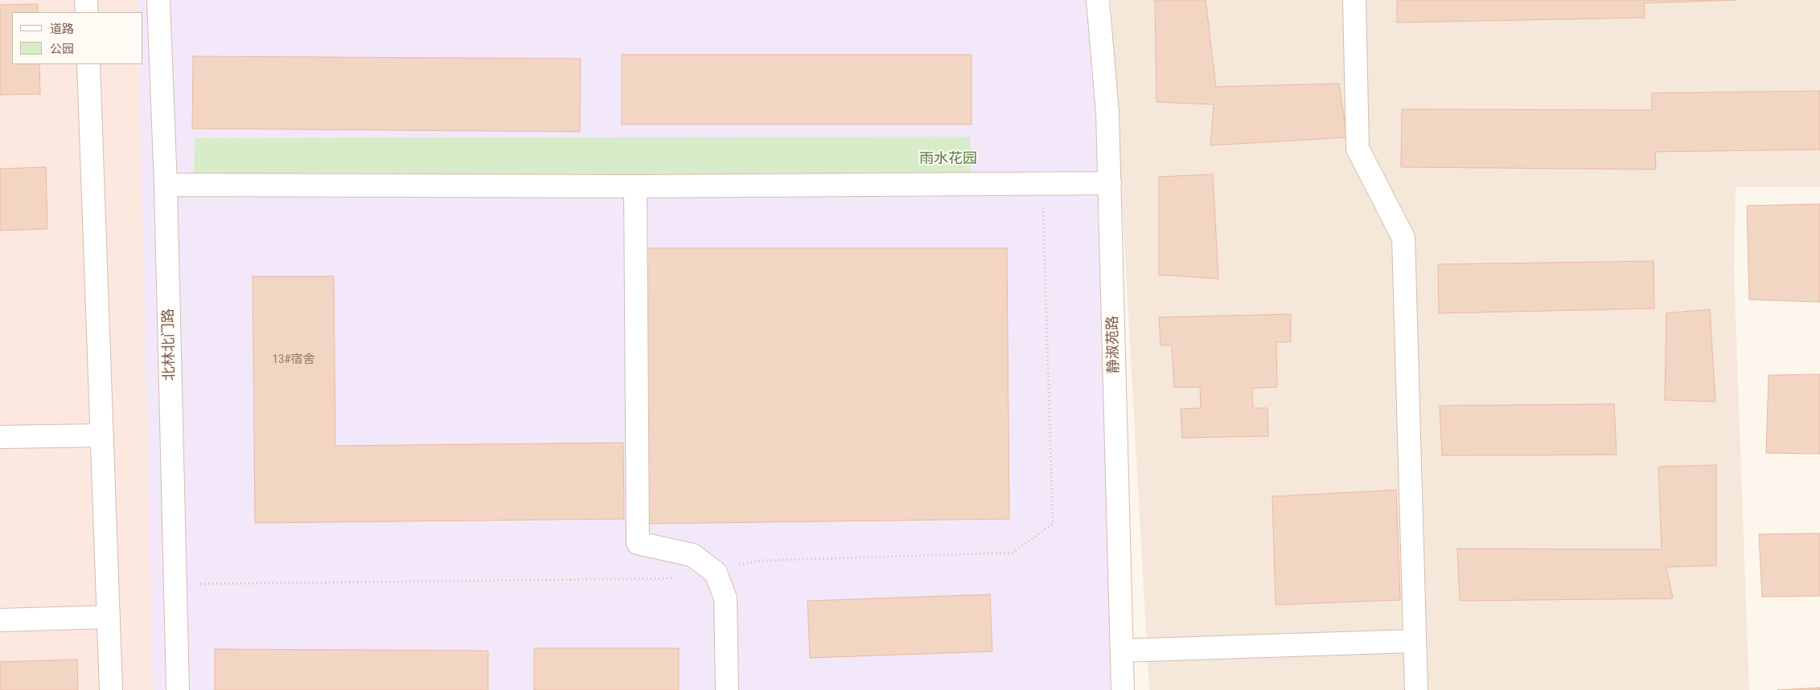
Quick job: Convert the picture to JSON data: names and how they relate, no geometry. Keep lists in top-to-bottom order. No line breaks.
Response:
{"streets":{"street":["北林北门路","静淑苑路"]},"parks":["雨水花园"],"house_numbers":["13#宿舍"],"legend":["道路","公园"]}
